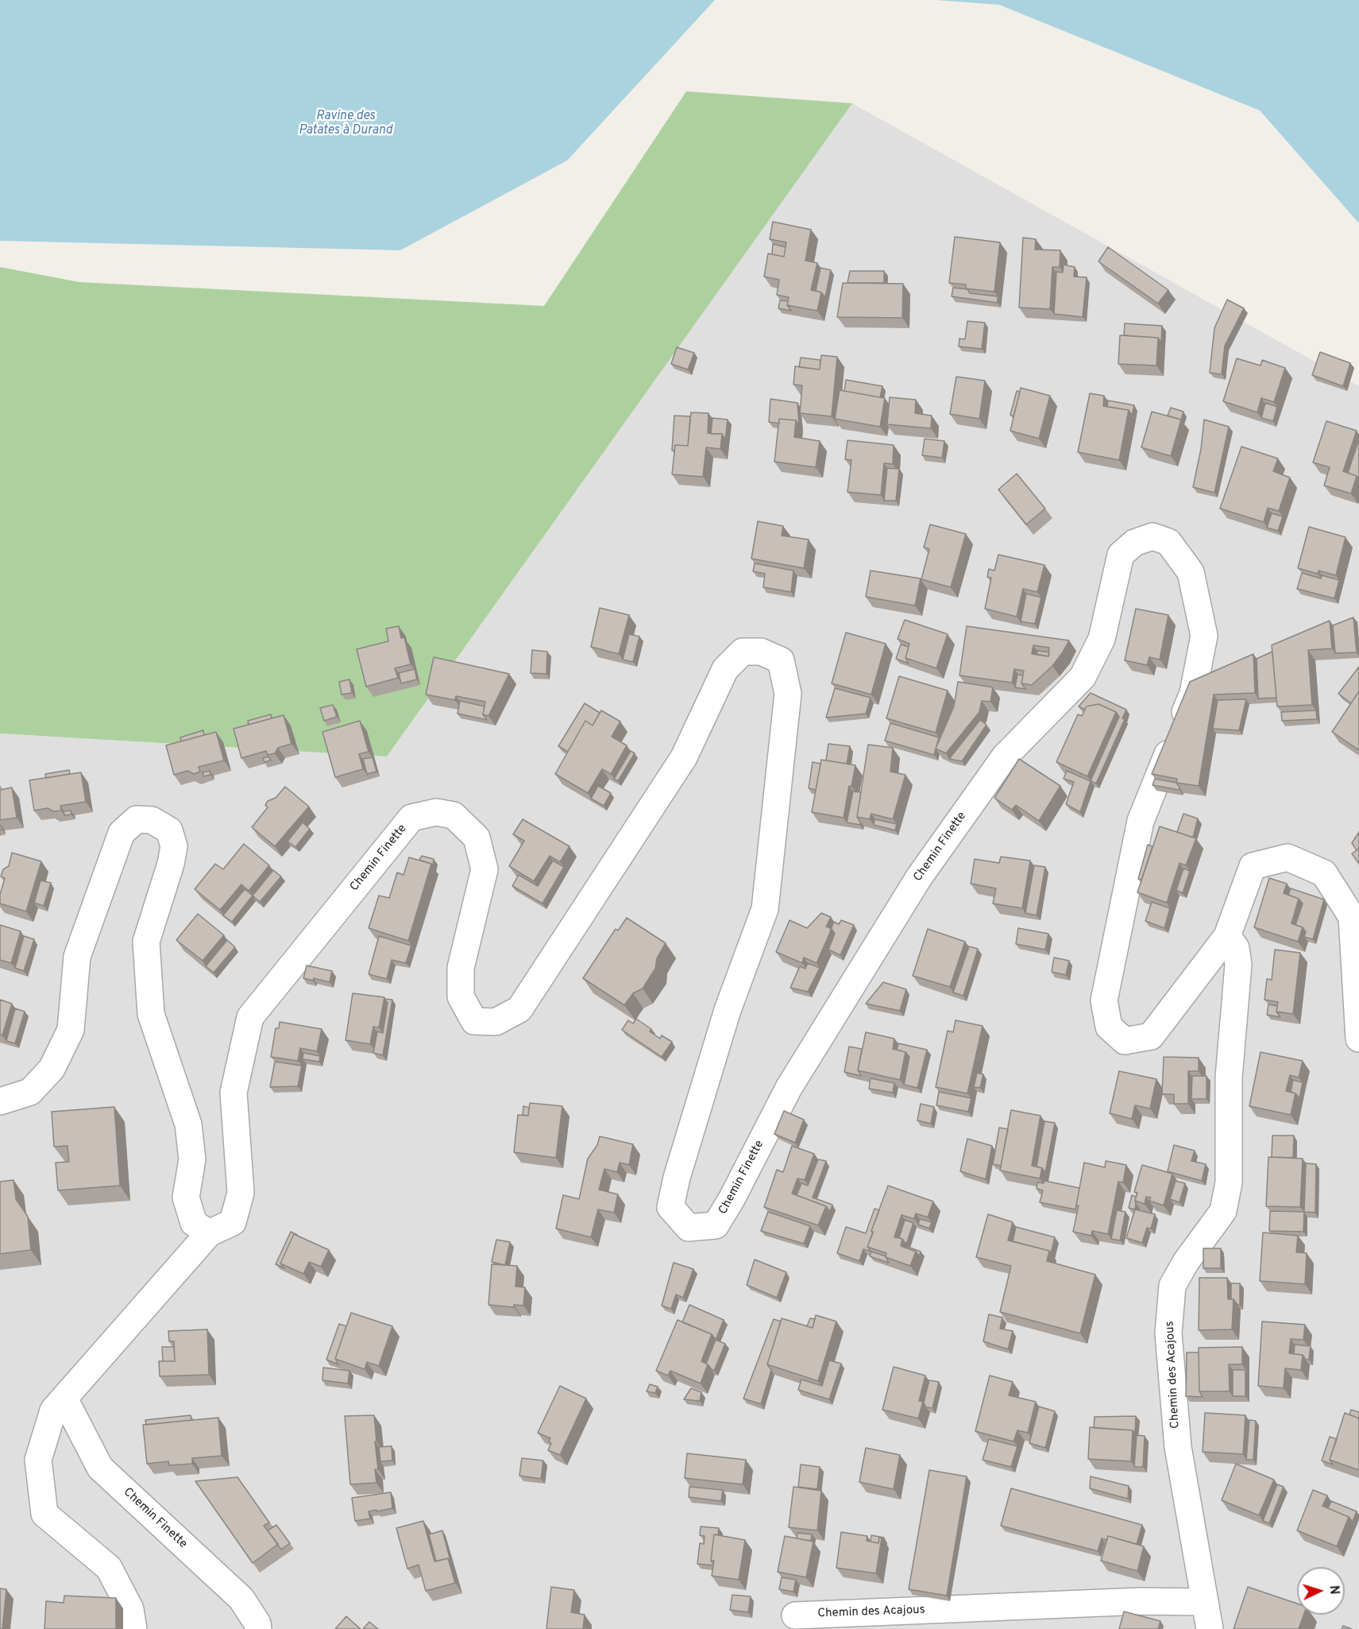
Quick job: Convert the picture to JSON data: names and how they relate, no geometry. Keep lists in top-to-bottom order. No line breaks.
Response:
{"streets":{"street":["Chemin Finette","Chemin des Acajous"]},"crossings":[["Chemin Finette","Chemin des Acajous"]],"water":["Ravine des Patates à Durand"],"north":"right"}
